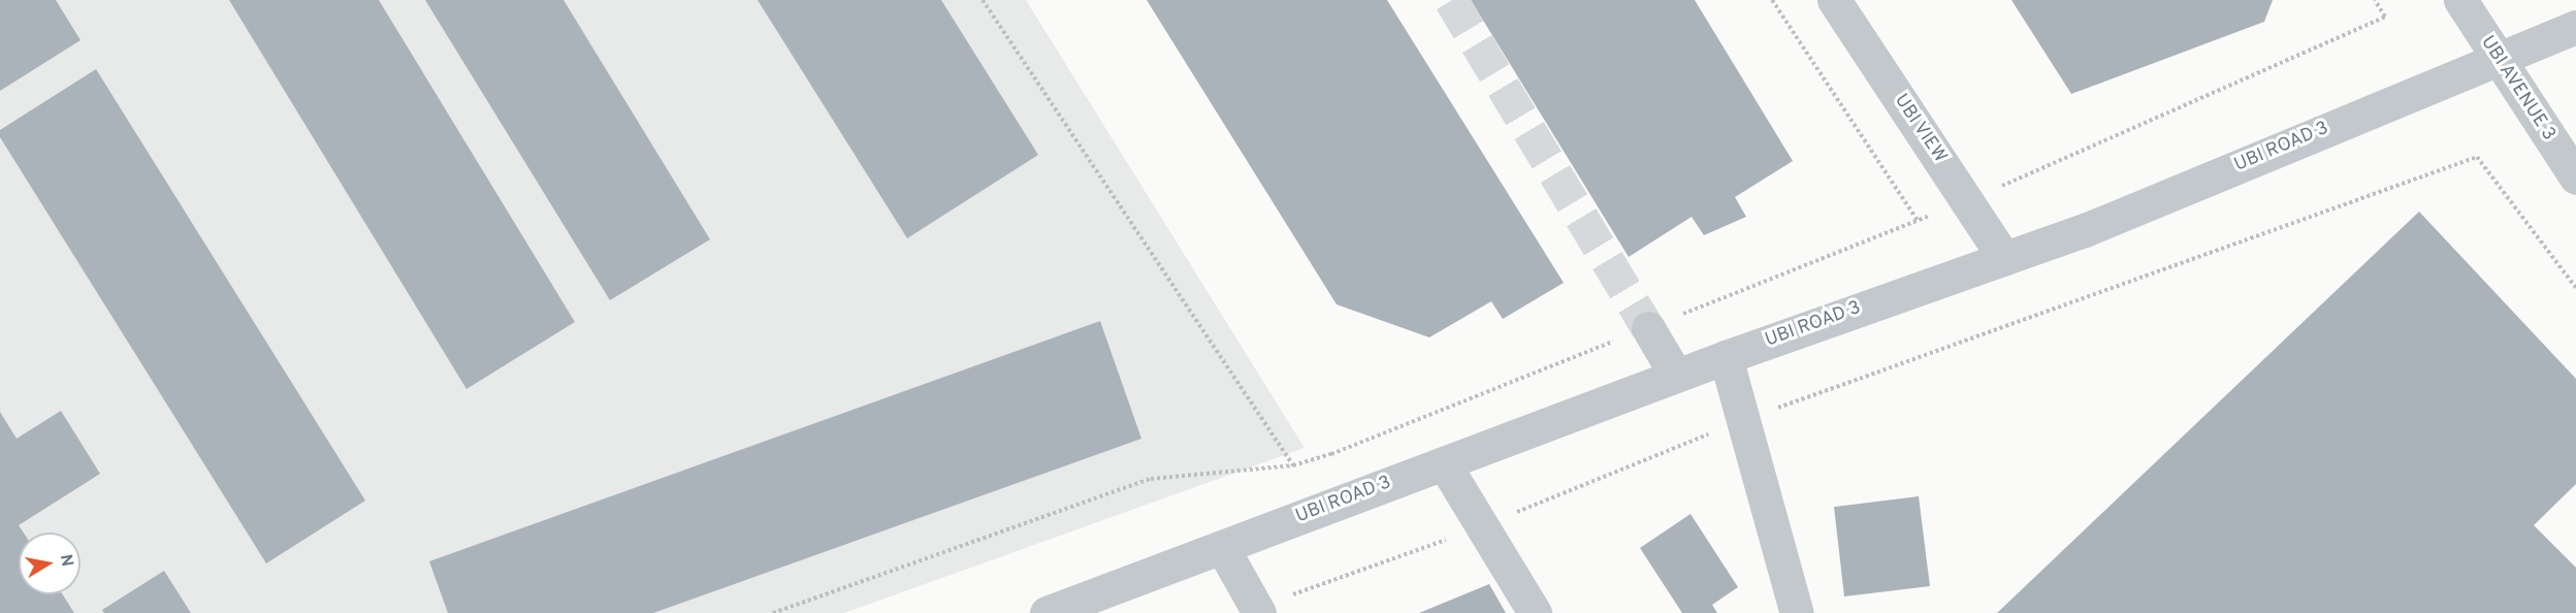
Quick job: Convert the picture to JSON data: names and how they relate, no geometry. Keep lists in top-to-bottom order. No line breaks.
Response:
{"streets":{"street":["UBI AVENUE 3","UBI VIEW","UBI ROAD 3"]},"crossings":[["UBI AVENUE 3","UBI ROAD 3"],["UBI VIEW","UBI ROAD 3"]],"north":"right"}
